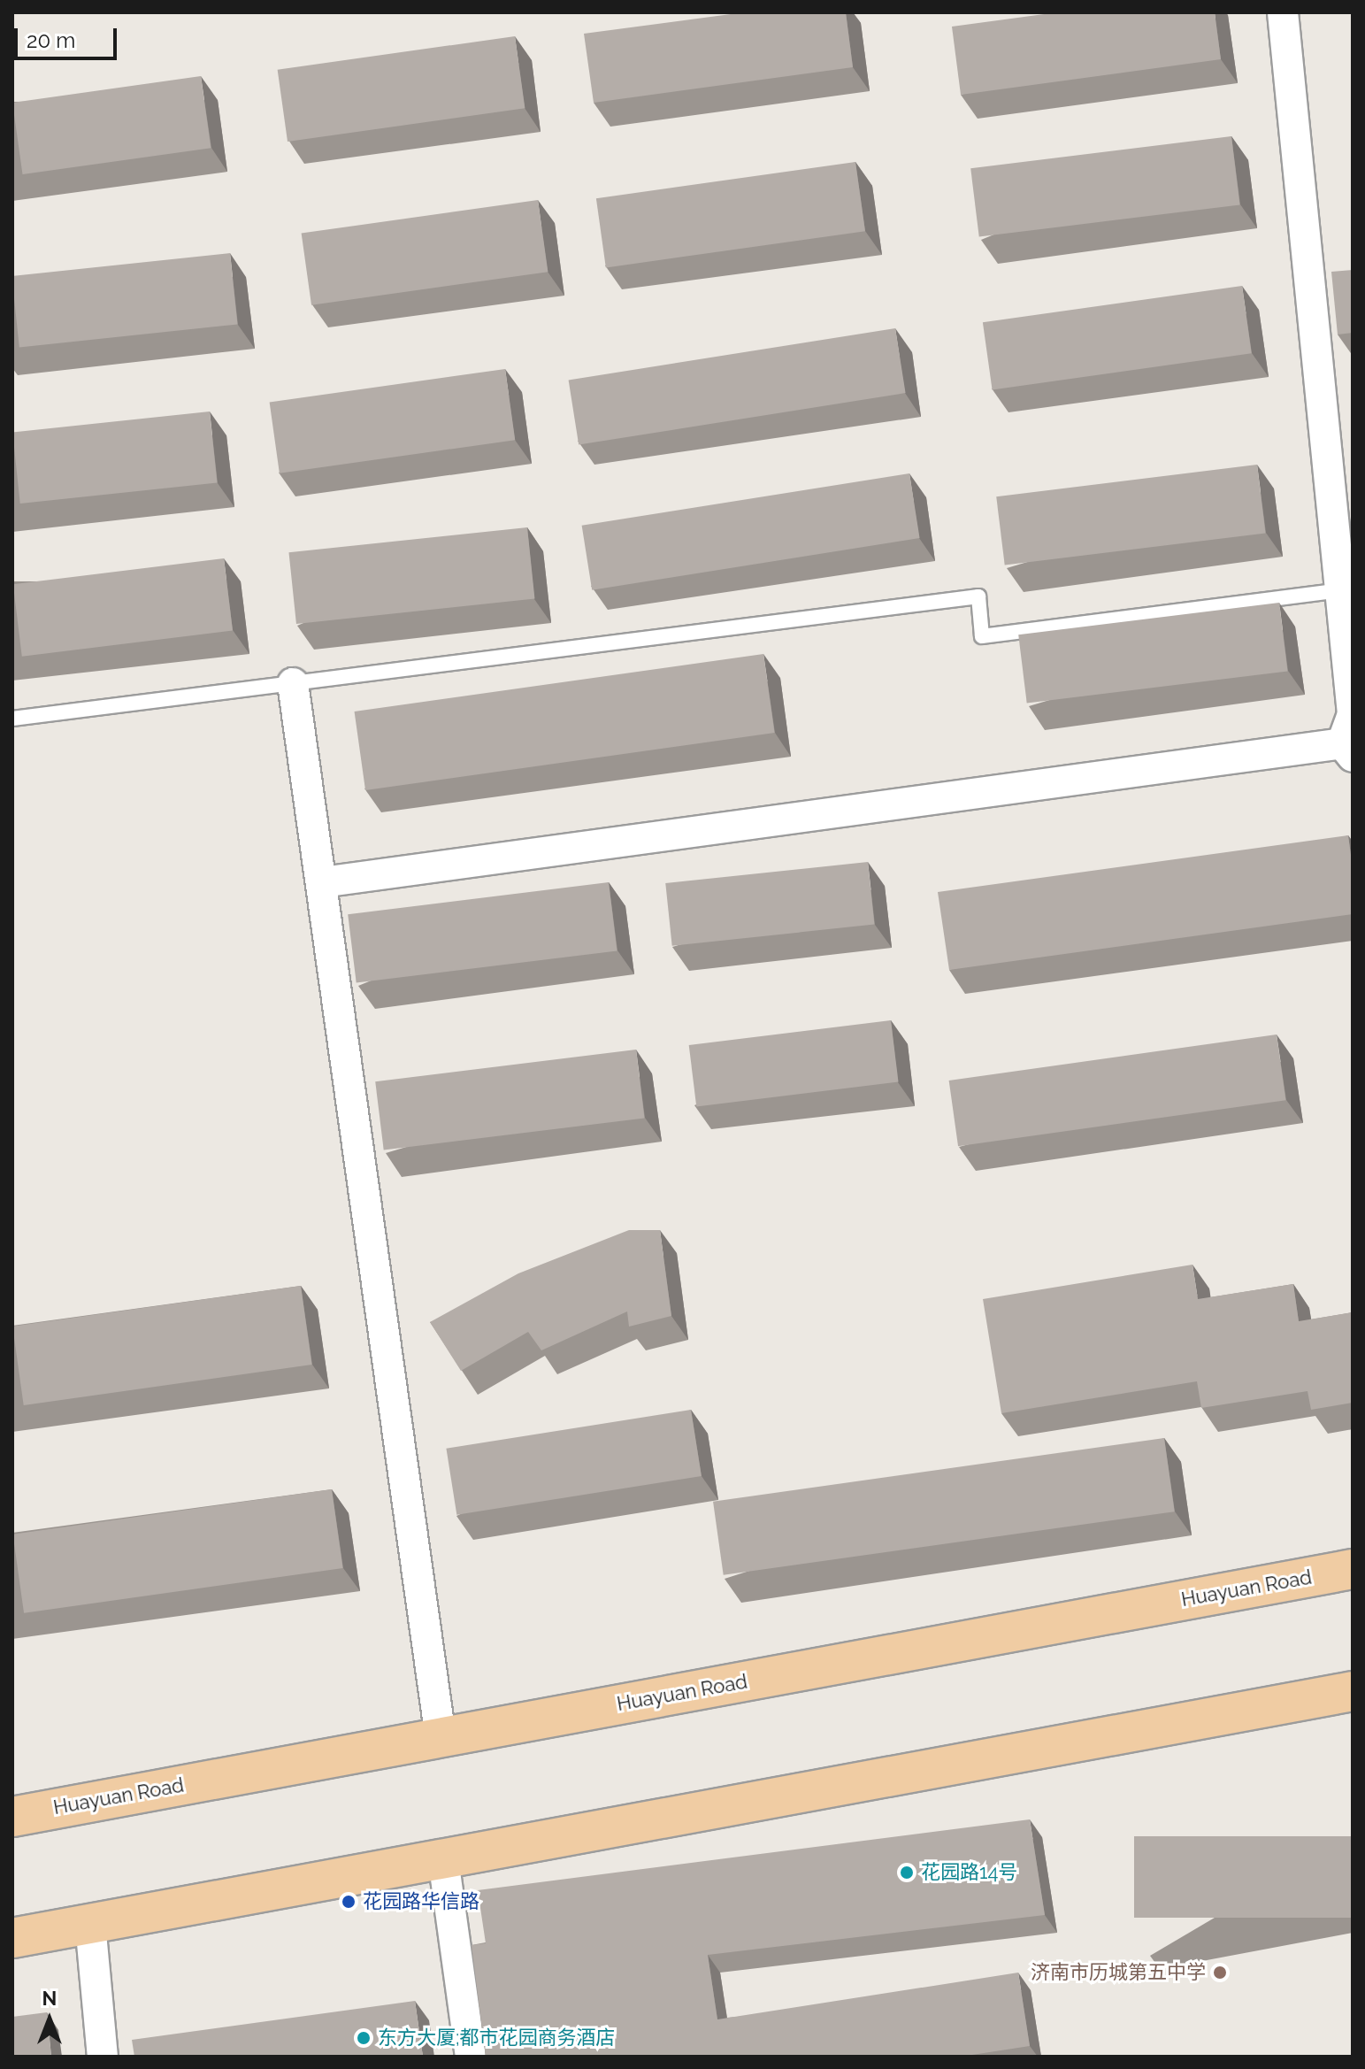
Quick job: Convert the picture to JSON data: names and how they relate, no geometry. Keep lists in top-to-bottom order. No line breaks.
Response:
{"streets":{"main road":["Huayuan Road"]},"places":["花园路14号","花园路华信路","济南市历城第五中学","东方大厦;都市花园商务酒店"],"scale_bar":"20 m","north":"top"}
